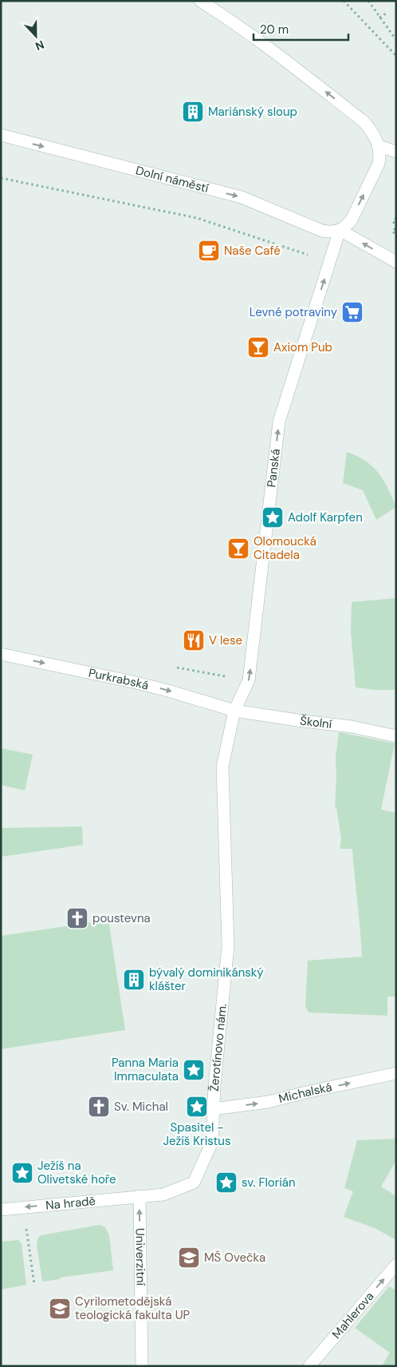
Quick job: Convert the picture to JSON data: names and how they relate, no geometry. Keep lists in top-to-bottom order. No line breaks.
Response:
{"streets":{"street":["Dolní náměstí","Panská","Purkrabská","Školní","Žerotínovo nám.","Michalská","Na hradě","Univerzitní","Mahlerova"]},"crossings":[["Dolní náměstí","Panská"],["Panská","Purkrabská"],["Panská","Školní"],["Panská","Žerotínovo nám."],["Purkrabská","Školní"],["Purkrabská","Žerotínovo nám."],["Školní","Žerotínovo nám."],["Žerotínovo nám.","Michalská"],["Žerotínovo nám.","Na hradě"],["Žerotínovo nám.","Univerzitní"],["Na hradě","Univerzitní"]],"one_way":["Panská","Purkrabská","Michalská","Na hradě","Univerzitní","Mahlerova"],"places":{"building":["Mariánský sloup","bývalý dominikánský klášter"],"cafe":["Naše Café"],"supermarket":["Levné potraviny"],"bar":["Axiom Pub","Olomoucká Citadela"],"place":["Adolf Karpfen","Panna Maria Immaculata","Spasitel - Ježíš Kristus","Ježíš na Olivetské hoře","sv. Florián"],"restaurant":["V lese"],"church":["poustevna","Sv. Michal"],"school or university":["MŠ Ovečka","Cyrilometodějská teologická fakulta UP"]},"scale_bar":"20 m","north":"bottom"}
